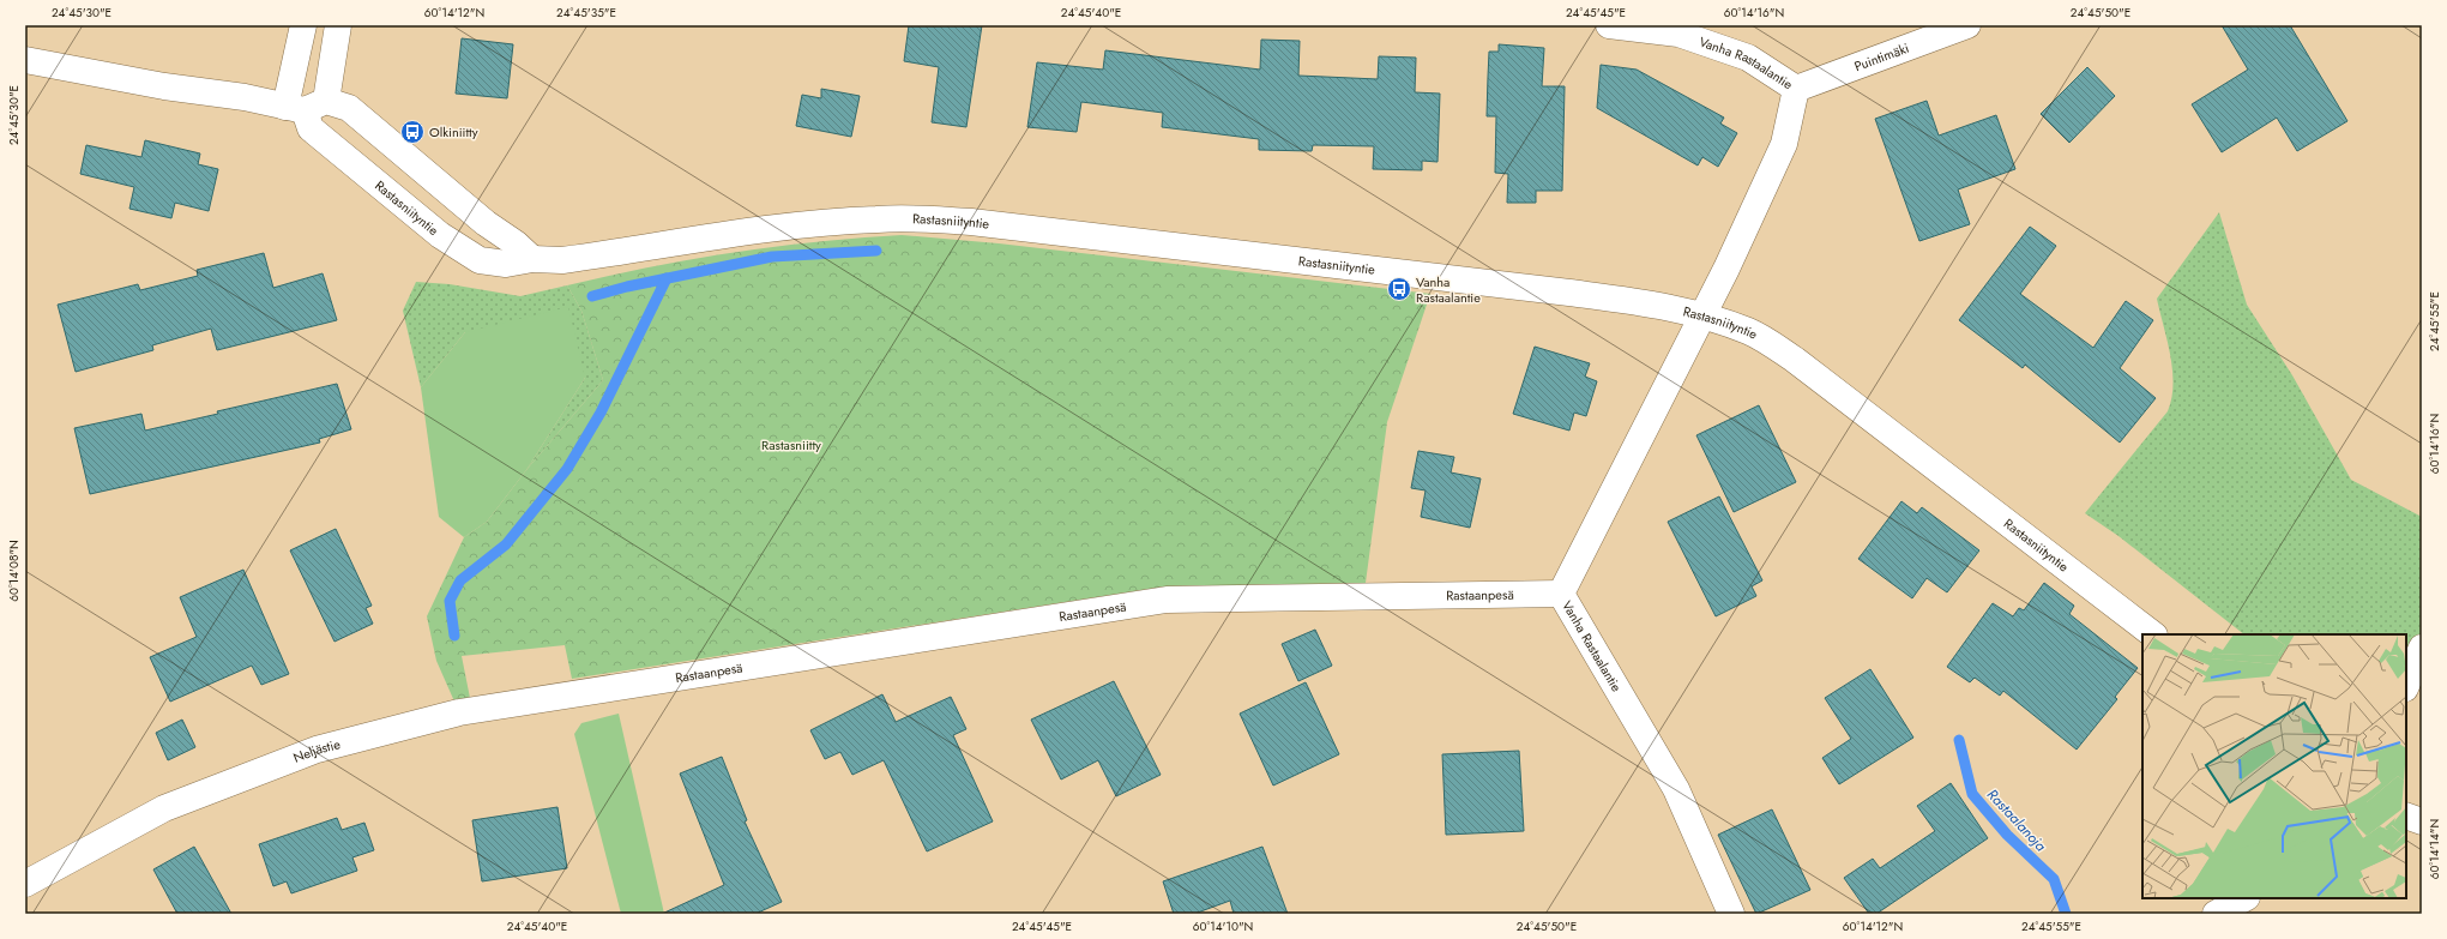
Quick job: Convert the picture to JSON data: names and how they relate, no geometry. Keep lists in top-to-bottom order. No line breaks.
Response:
{"streets":{"street":["Puintimäki","Vanha Rastaalantie","Rastasniityntie","Rastaanpesä","Neljästie"]},"crossings":[["Puintimäki","Vanha Rastaalantie"],["Vanha Rastaalantie","Rastasniityntie"],["Vanha Rastaalantie","Rastaanpesä"],["Rastaanpesä","Neljästie"]],"water":["Rastaalanoja"],"parks":["Rastasniitty"],"places":{"bus stop":["Olkiniitty","Vanha Rastaalantie"]},"coordinates":["24°45'30\"E","60°14'12\"N","24°45'35\"E","24°45'40\"E","24°45'45\"E","60°14'16\"N","24°45'50\"E","24°45'55\"E","60°14'08\"N","60°14'14\"N","60°14'10\"N"]}
